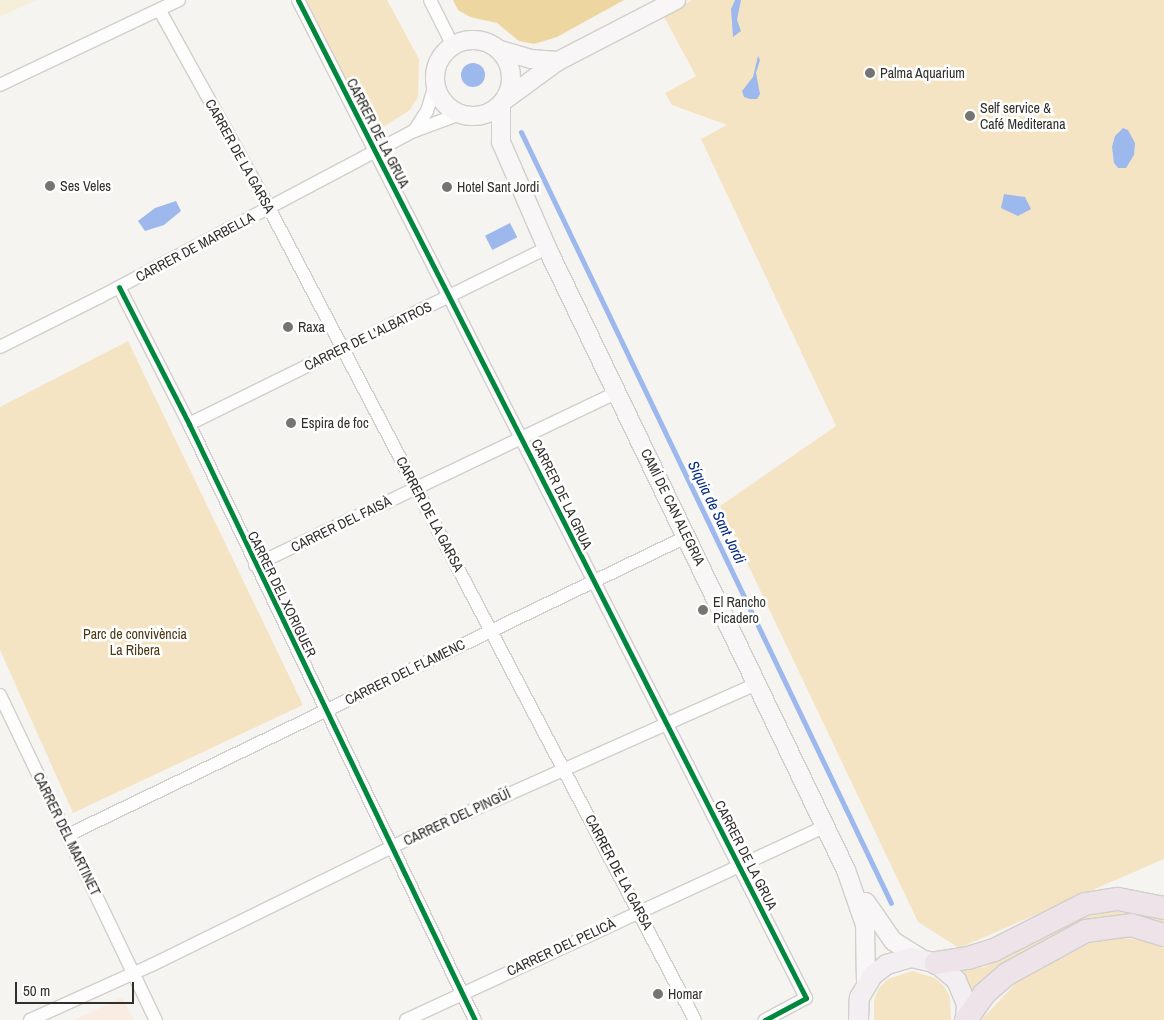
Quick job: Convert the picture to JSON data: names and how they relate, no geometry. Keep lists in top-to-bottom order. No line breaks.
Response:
{"streets":{"street":["CARRER DE LA GRUA","CARRER DE LA GARSA","CARRER DE MARBELLA","CARRER DE L'ALBATROS","CAMÍ DE CAN ALEGRIA","CARRER DEL FAISÀ","CARRER DEL XORIGUER","CARRER DEL FLAMENC","CARRER DEL PINGÜÍ","CARRER DEL MARTINET","CARRER DEL PELICÀ"]},"crossings":[["CARRER DE LA GRUA","CARRER DE MARBELLA"],["CARRER DE LA GRUA","CARRER DE L'ALBATROS"],["CARRER DE LA GRUA","CARRER DEL FAISÀ"],["CARRER DE LA GRUA","CARRER DEL FLAMENC"],["CARRER DE LA GRUA","CARRER DEL PINGÜÍ"],["CARRER DE LA GRUA","CARRER DEL PELICÀ"],["CARRER DE LA GARSA","CARRER DE MARBELLA"],["CARRER DE LA GARSA","CARRER DE L'ALBATROS"],["CARRER DE LA GARSA","CARRER DEL FAISÀ"],["CARRER DE LA GARSA","CARRER DEL FLAMENC"],["CARRER DE LA GARSA","CARRER DEL PINGÜÍ"],["CARRER DE LA GARSA","CARRER DEL PELICÀ"],["CARRER DE MARBELLA","CARRER DEL XORIGUER"],["CARRER DE L'ALBATROS","CAMÍ DE CAN ALEGRIA"],["CARRER DE L'ALBATROS","CARRER DEL XORIGUER"],["CAMÍ DE CAN ALEGRIA","CARRER DEL FAISÀ"],["CAMÍ DE CAN ALEGRIA","CARRER DEL FLAMENC"],["CAMÍ DE CAN ALEGRIA","CARRER DEL PINGÜÍ"],["CAMÍ DE CAN ALEGRIA","CARRER DEL PELICÀ"],["CARRER DEL FAISÀ","CARRER DEL XORIGUER"],["CARRER DEL XORIGUER","CARRER DEL FLAMENC"],["CARRER DEL XORIGUER","CARRER DEL PINGÜÍ"],["CARRER DEL XORIGUER","CARRER DEL PELICÀ"],["CARRER DEL FLAMENC","CARRER DEL MARTINET"],["CARRER DEL PINGÜÍ","CARRER DEL MARTINET"]],"water":["Síquia de Sant Jordi"],"parks":["Parc de convivència La Ribera"],"places":["Palma Aquarium","Self service & Café Mediterana","Ses Veles","Hotel Sant Jordi","Raxa","Espira de foc","El Rancho Picadero","Homar"],"scale_bar":"50 m"}
